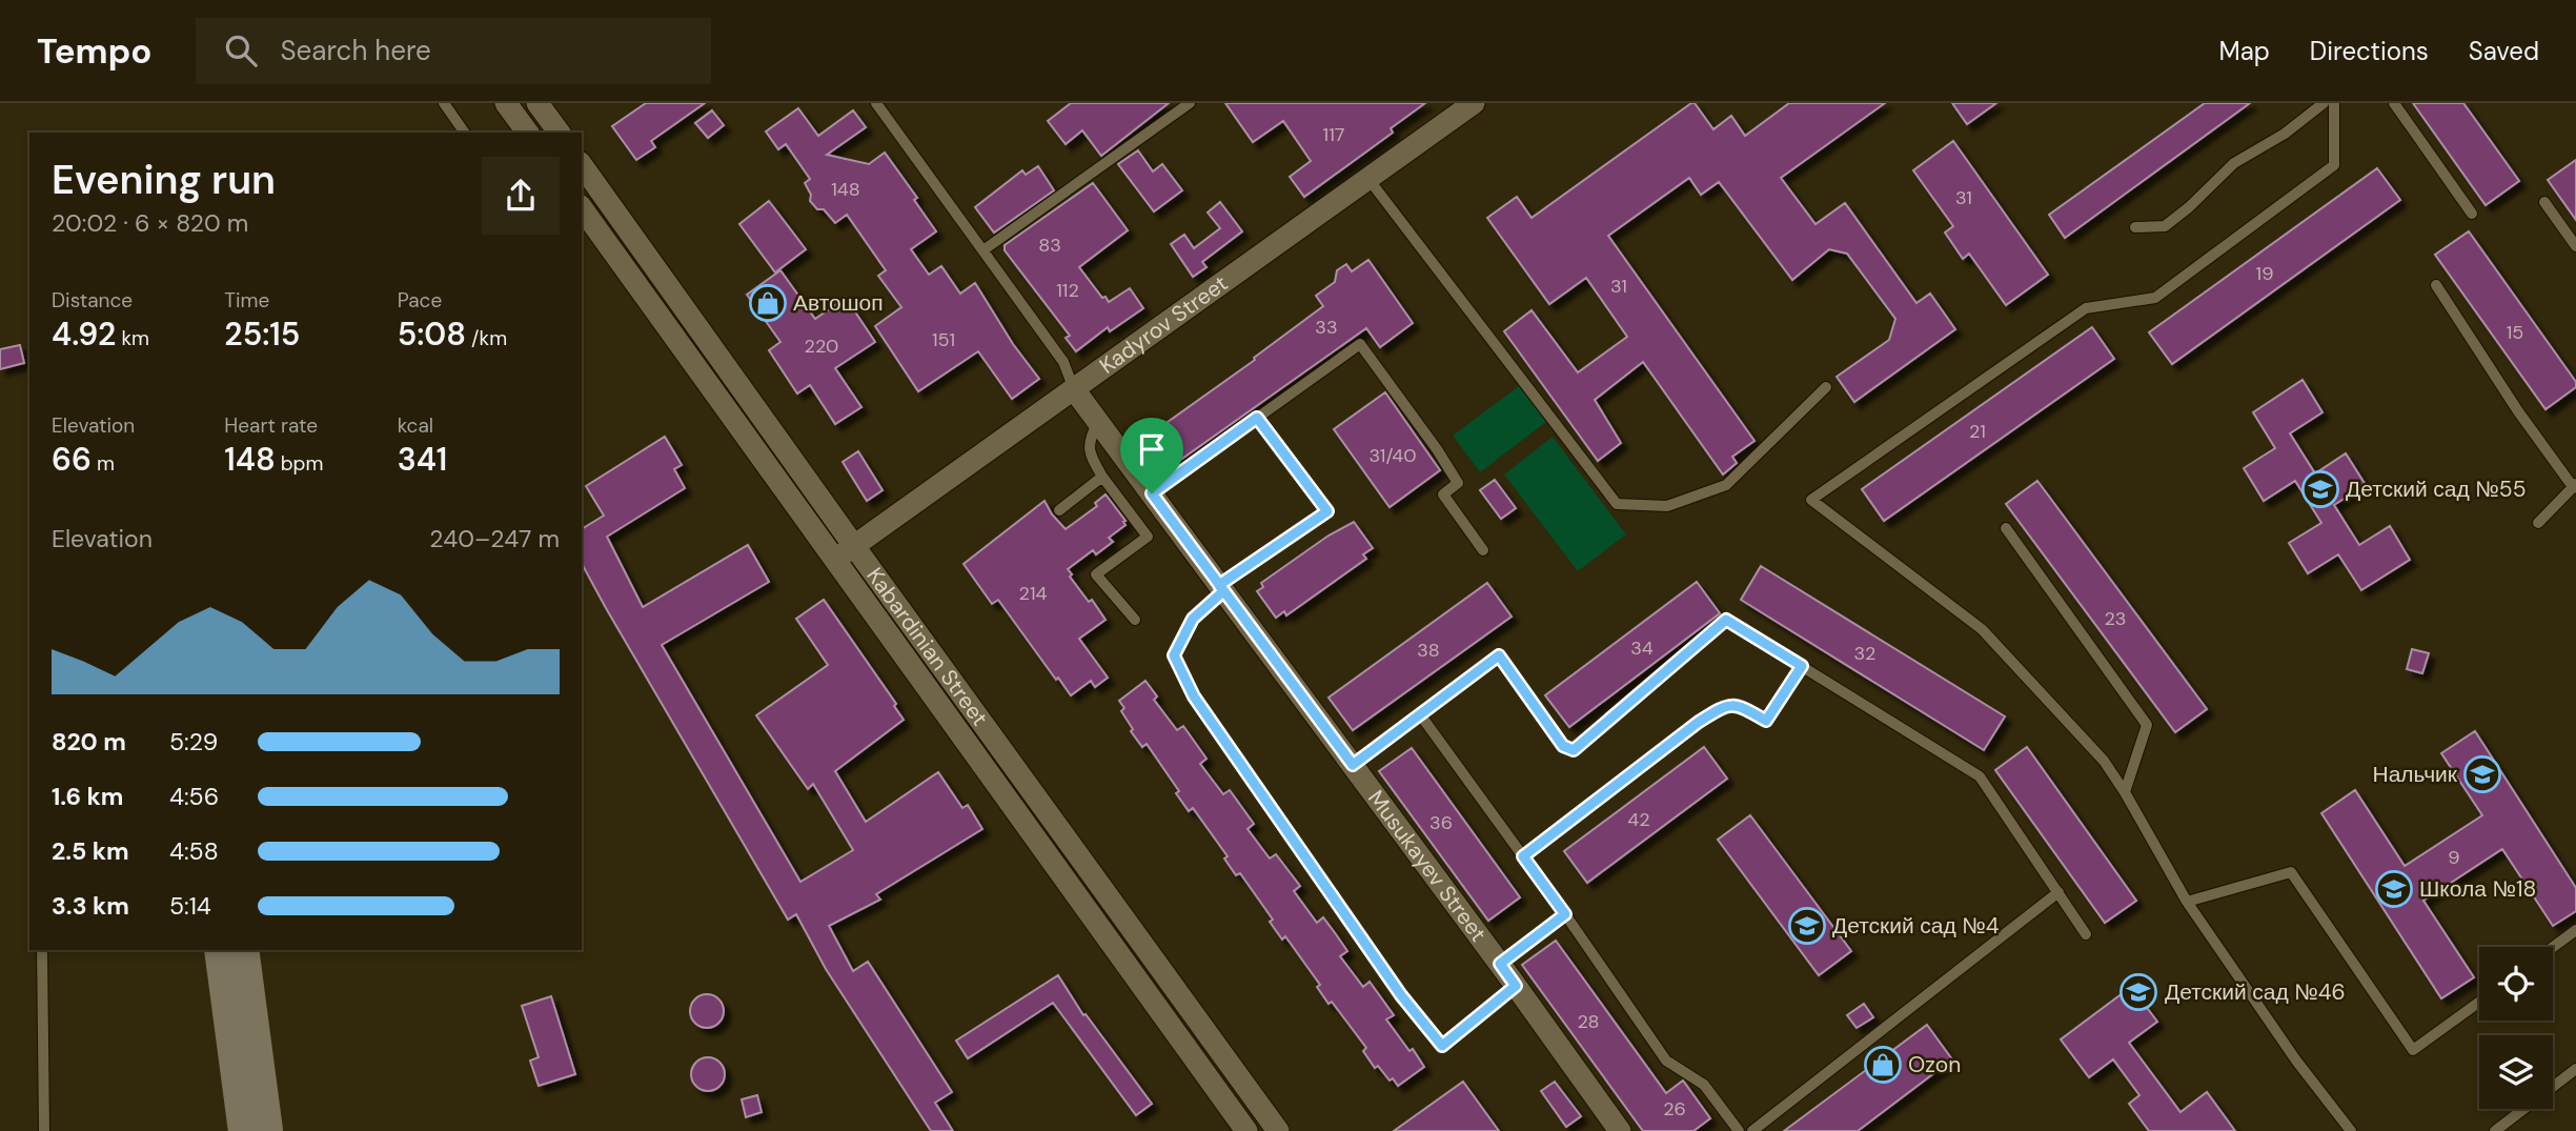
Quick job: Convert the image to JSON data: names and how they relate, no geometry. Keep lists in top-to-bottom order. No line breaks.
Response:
{"streets":{"main road":["Kadyrov Street","Kabardinian Street","Musukayev Street"]},"crossings":[["Kadyrov Street","Kabardinian Street"],["Kadyrov Street","Musukayev Street"]],"places":{"shop":["Автошоп","Ozon"],"school or university":["Детский сад №55","Нальчик","Школа №18","Детский сад №4","Детский сад №46"]},"house_numbers":["117","148","31","83","19","31","112","33","15","151","220","21","31/40","214","23","34","38","32","42","36","9","28","26"],"page":{"header":"Tempo","search":"Search here","nav":["Map","Directions","Saved"],"heading":["Evening run","20:02 · 6 × 820 m"],"stats":[["Distance","4.92 km"],["Time","25:15"],["Pace","5:08 /km"],["Elevation","66 m"],["Heart rate","148 bpm"],["kcal","341"]],"chart":["Elevation","240–247 m"],"list":[{"name":"820 m","note":"5:29"},{"name":"1.6 km","note":"4:56"},{"name":"2.5 km","note":"4:58"},{"name":"3.3 km","note":"5:14"}]}}
